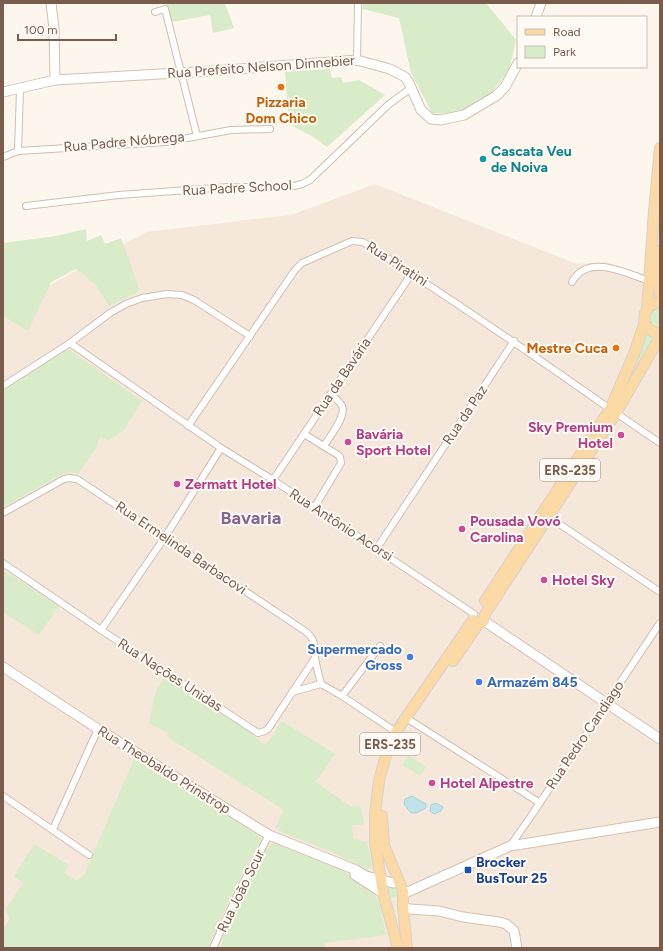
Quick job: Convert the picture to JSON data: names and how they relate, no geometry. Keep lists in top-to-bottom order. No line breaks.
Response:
{"streets":{"main road":["ERS-235"],"street":["Rua Prefeito Nelson Dinnebier","Rua Padre Nóbrega","Rua Padre School","Rua Piratini","Rua da Bavária","Rua da Paz","Rua Antônio Acorsi","Rua Ermelinda Barbacovi","Rua Nações Unidas","Rua Pedro Candiago","Rua Theobaldo Prinstrop","Rua João Scur"]},"crossings":[["Rua Prefeito Nelson Dinnebier","Rua Padre School"],["Rua Piratini","Rua da Bavária"],["Rua Piratini","Rua da Paz"],["Rua Piratini","ERS-235"],["Rua Piratini","Rua Antônio Acorsi"],["Rua da Bavária","Rua Antônio Acorsi"],["Rua da Paz","Rua Antônio Acorsi"],["ERS-235","Rua Antônio Acorsi"],["ERS-235","Rua Theobaldo Prinstrop"],["Rua Antônio Acorsi","Rua Pedro Candiago"],["Rua Ermelinda Barbacovi","Rua Nações Unidas"],["Rua Theobaldo Prinstrop","Rua João Scur"]],"districts":["Bavaria"],"places":{"other":["Pizzaria Dom Chico","Cascata Veu de Noiva","Mestre Cuca","Sky Premium Hotel","Bavária Sport Hotel","Zermatt Hotel","Pousada Vovó Carolina","Hotel Sky","Supermercado Gross","Armazém 845","Hotel Alpestre"],"transit":["Brocker BusTour 25"]},"legend":["Road","Park"],"scale_bar":"100 m"}
